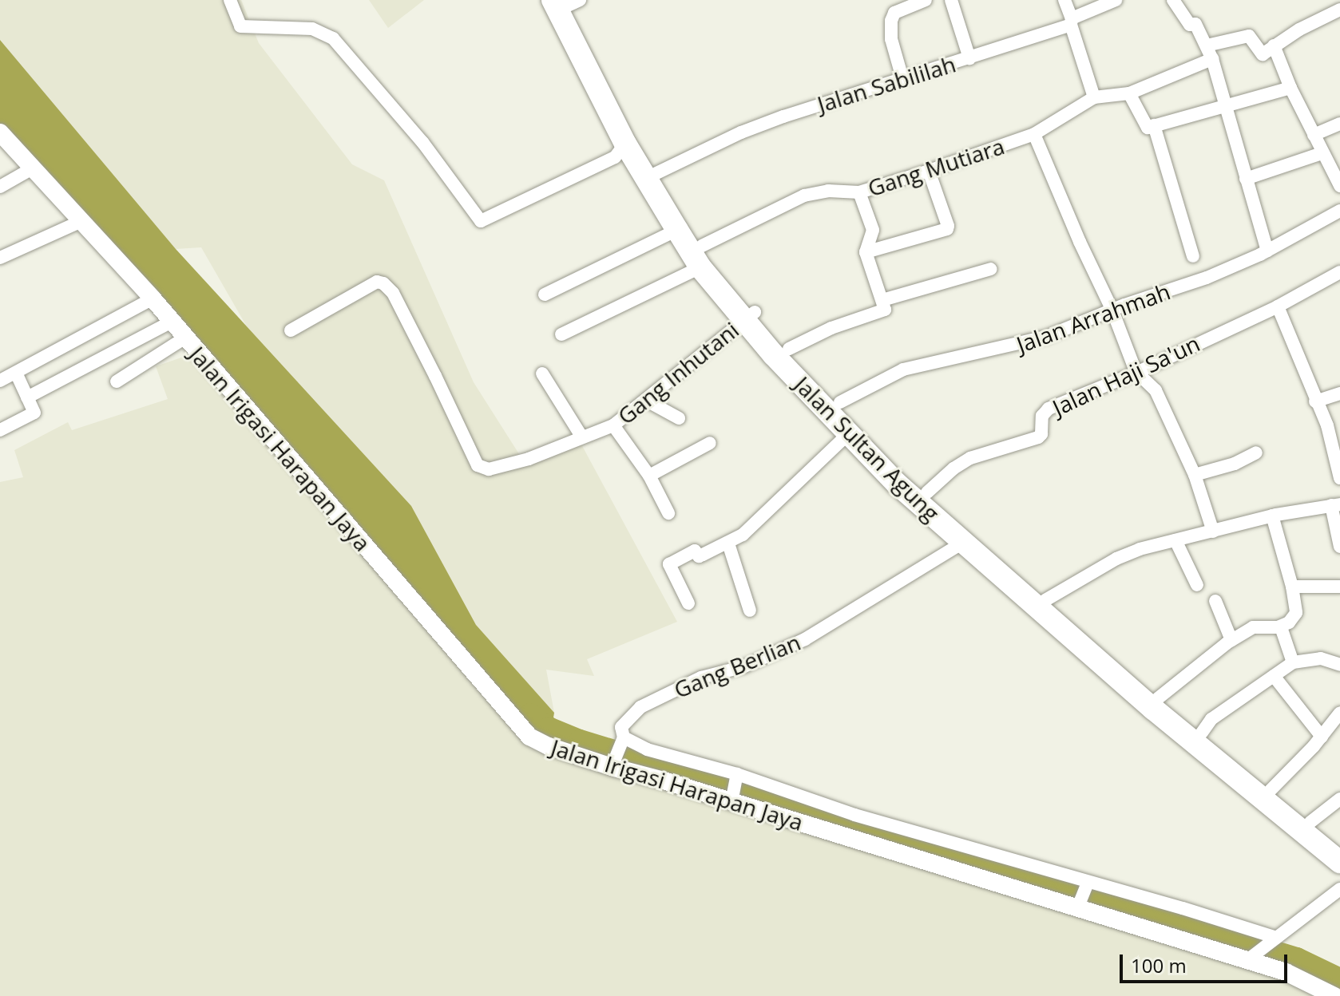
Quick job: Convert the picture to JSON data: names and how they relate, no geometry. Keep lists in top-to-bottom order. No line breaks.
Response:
{"streets":{"highway":["Jalan Sultan Agung"],"street":["Jalan Sabililah","Gang Mutiara","Jalan Arrahmah","Gang Inhutani","Jalan Haji Sa'un","Jalan Irigasi Harapan Jaya","Gang Berlian"]},"crossings":[["Jalan Sabililah","Jalan Sultan Agung"],["Gang Mutiara","Jalan Sultan Agung"],["Jalan Arrahmah","Jalan Sultan Agung"],["Gang Inhutani","Jalan Sultan Agung"],["Jalan Haji Sa'un","Jalan Sultan Agung"],["Jalan Sultan Agung","Gang Berlian"]],"scale_bar":"100 m"}
